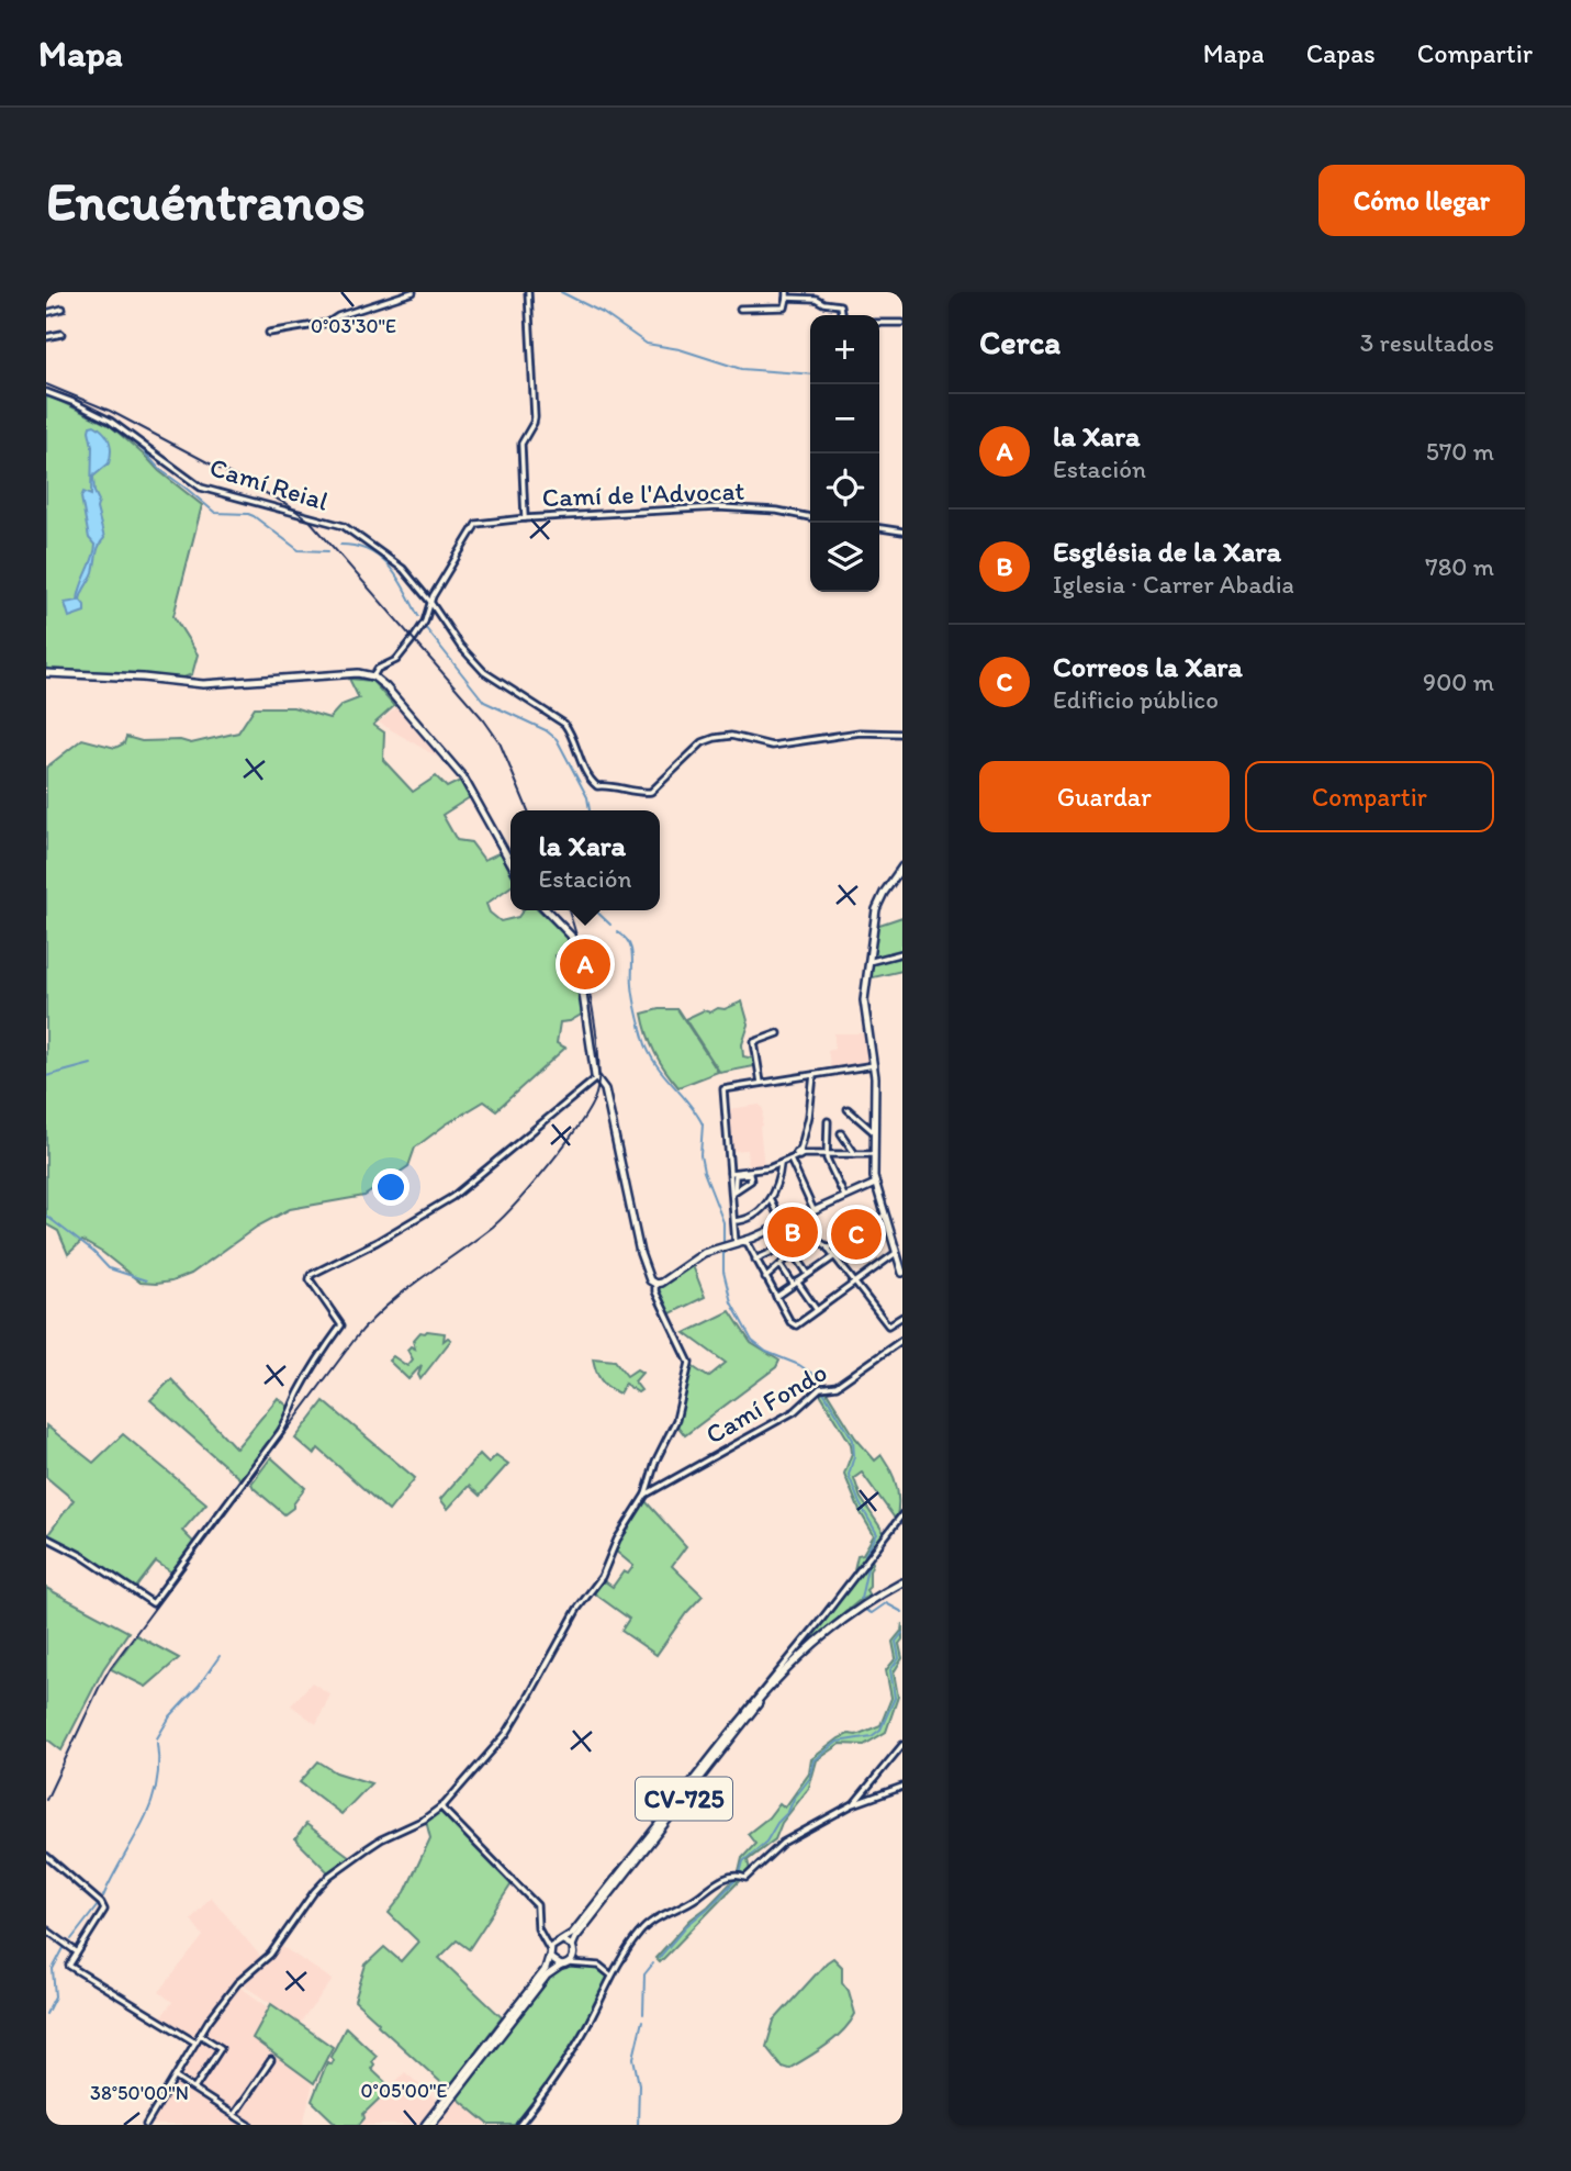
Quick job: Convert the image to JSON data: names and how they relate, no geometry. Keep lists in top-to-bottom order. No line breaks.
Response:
{"streets":{"main road":["CV-725"],"street":["Camí Reial","Camí de l'Advocat","Camí Fondo"]},"crossings":[["Camí Reial","Camí de l'Advocat"]],"page":{"header":"Mapa","nav":["Mapa","Capas","Compartir"],"buttons":["Cómo llegar",["Guardar","Compartir"]],"title":"Encuéntranos","heading":["Cerca","3 resultados"],"map_buttons":["+","−"],"list":[{"mark":"A","name":"la Xara","note":"Estación","value":"570 m"},{"mark":"B","name":"Església de la Xara","note":"Iglesia · Carrer Abadia","value":"780 m"},{"mark":"C","name":"Correos la Xara","note":"Edificio público","value":"900 m"}],"popup":["la Xara","Estación"],"pins":["A","B","C"]},"coordinates":["0°03'30\"E","0°05'00\"E","38°50'00\"N"]}
